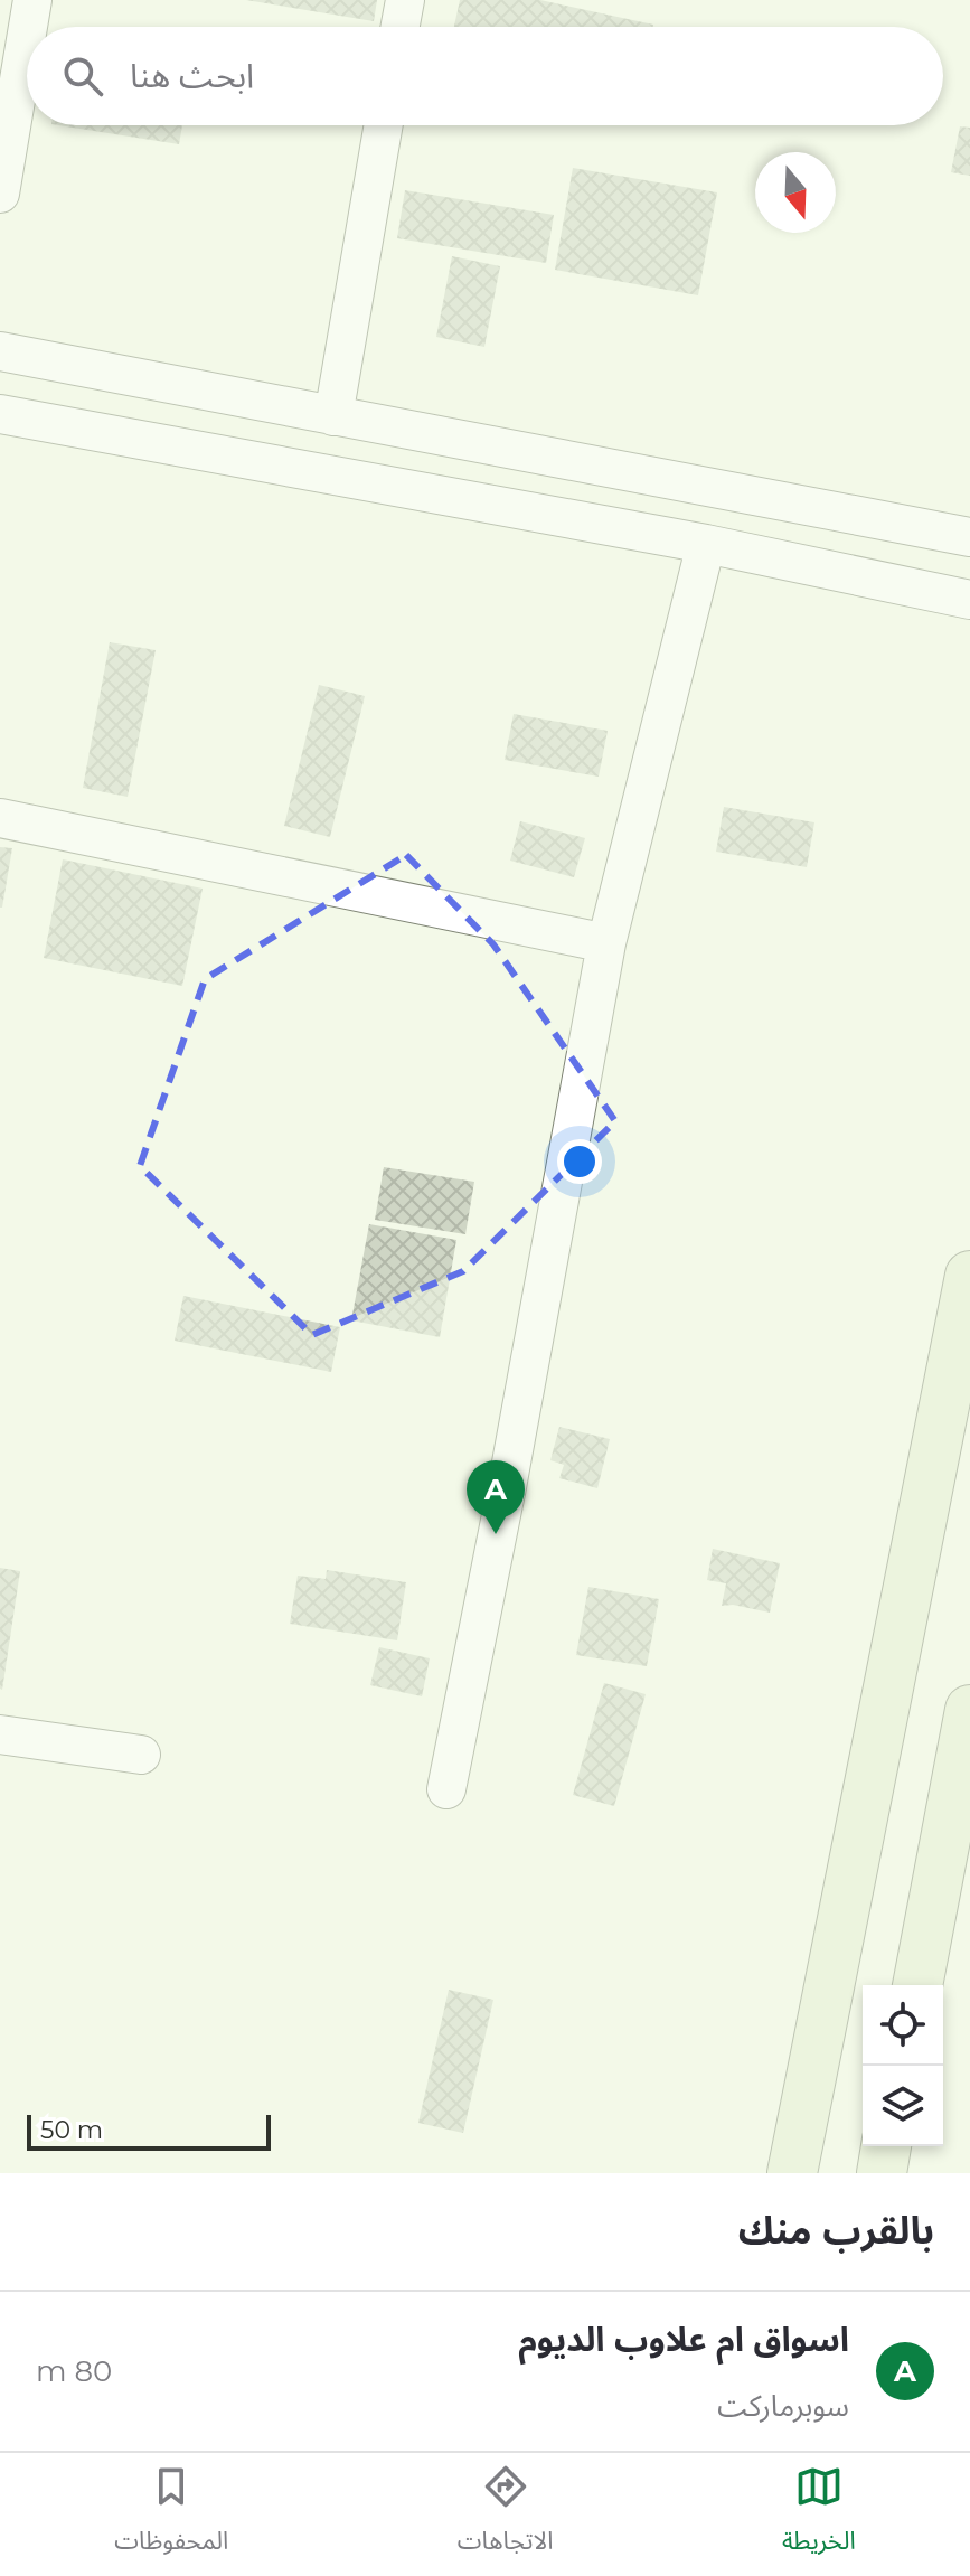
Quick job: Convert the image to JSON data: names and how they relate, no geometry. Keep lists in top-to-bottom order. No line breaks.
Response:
{"scale_bar":"50 m","north":"bottom","page":{"search":"ابحث هنا","pins":"A","scale":"50 m","heading":"بالقرب منك","list":[{"mark":"A","name":"اسواق ام علاوب الديوم","note":"سوبرماركت","value":"80 m"}],"nav":["الخريطة","الاتجاهات","المحفوظات"]}}
